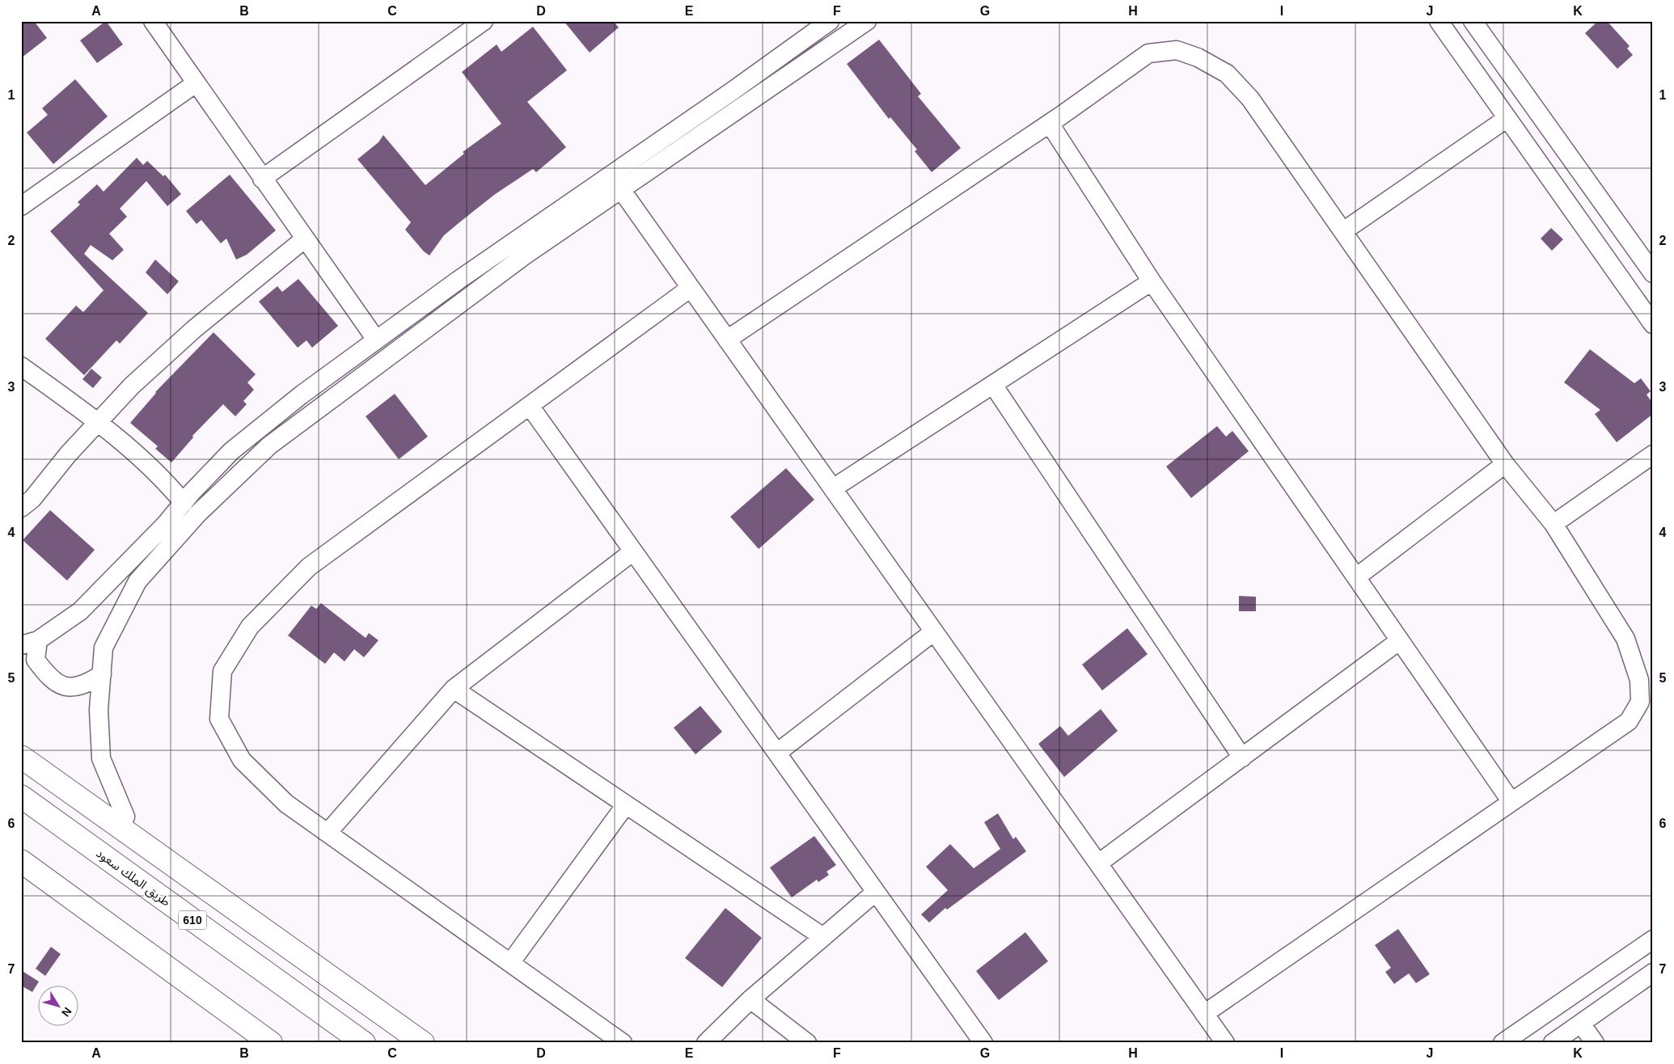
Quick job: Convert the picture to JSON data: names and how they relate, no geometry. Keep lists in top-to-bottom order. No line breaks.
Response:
{"streets":{"main road":["طريق الملك سعود","610"]},"north":"bottom right","grid":{"columns":["A","B","C","D","E","F","G","H","I","J","K"],"rows":["1","2","3","4","5","6","7"]}}
